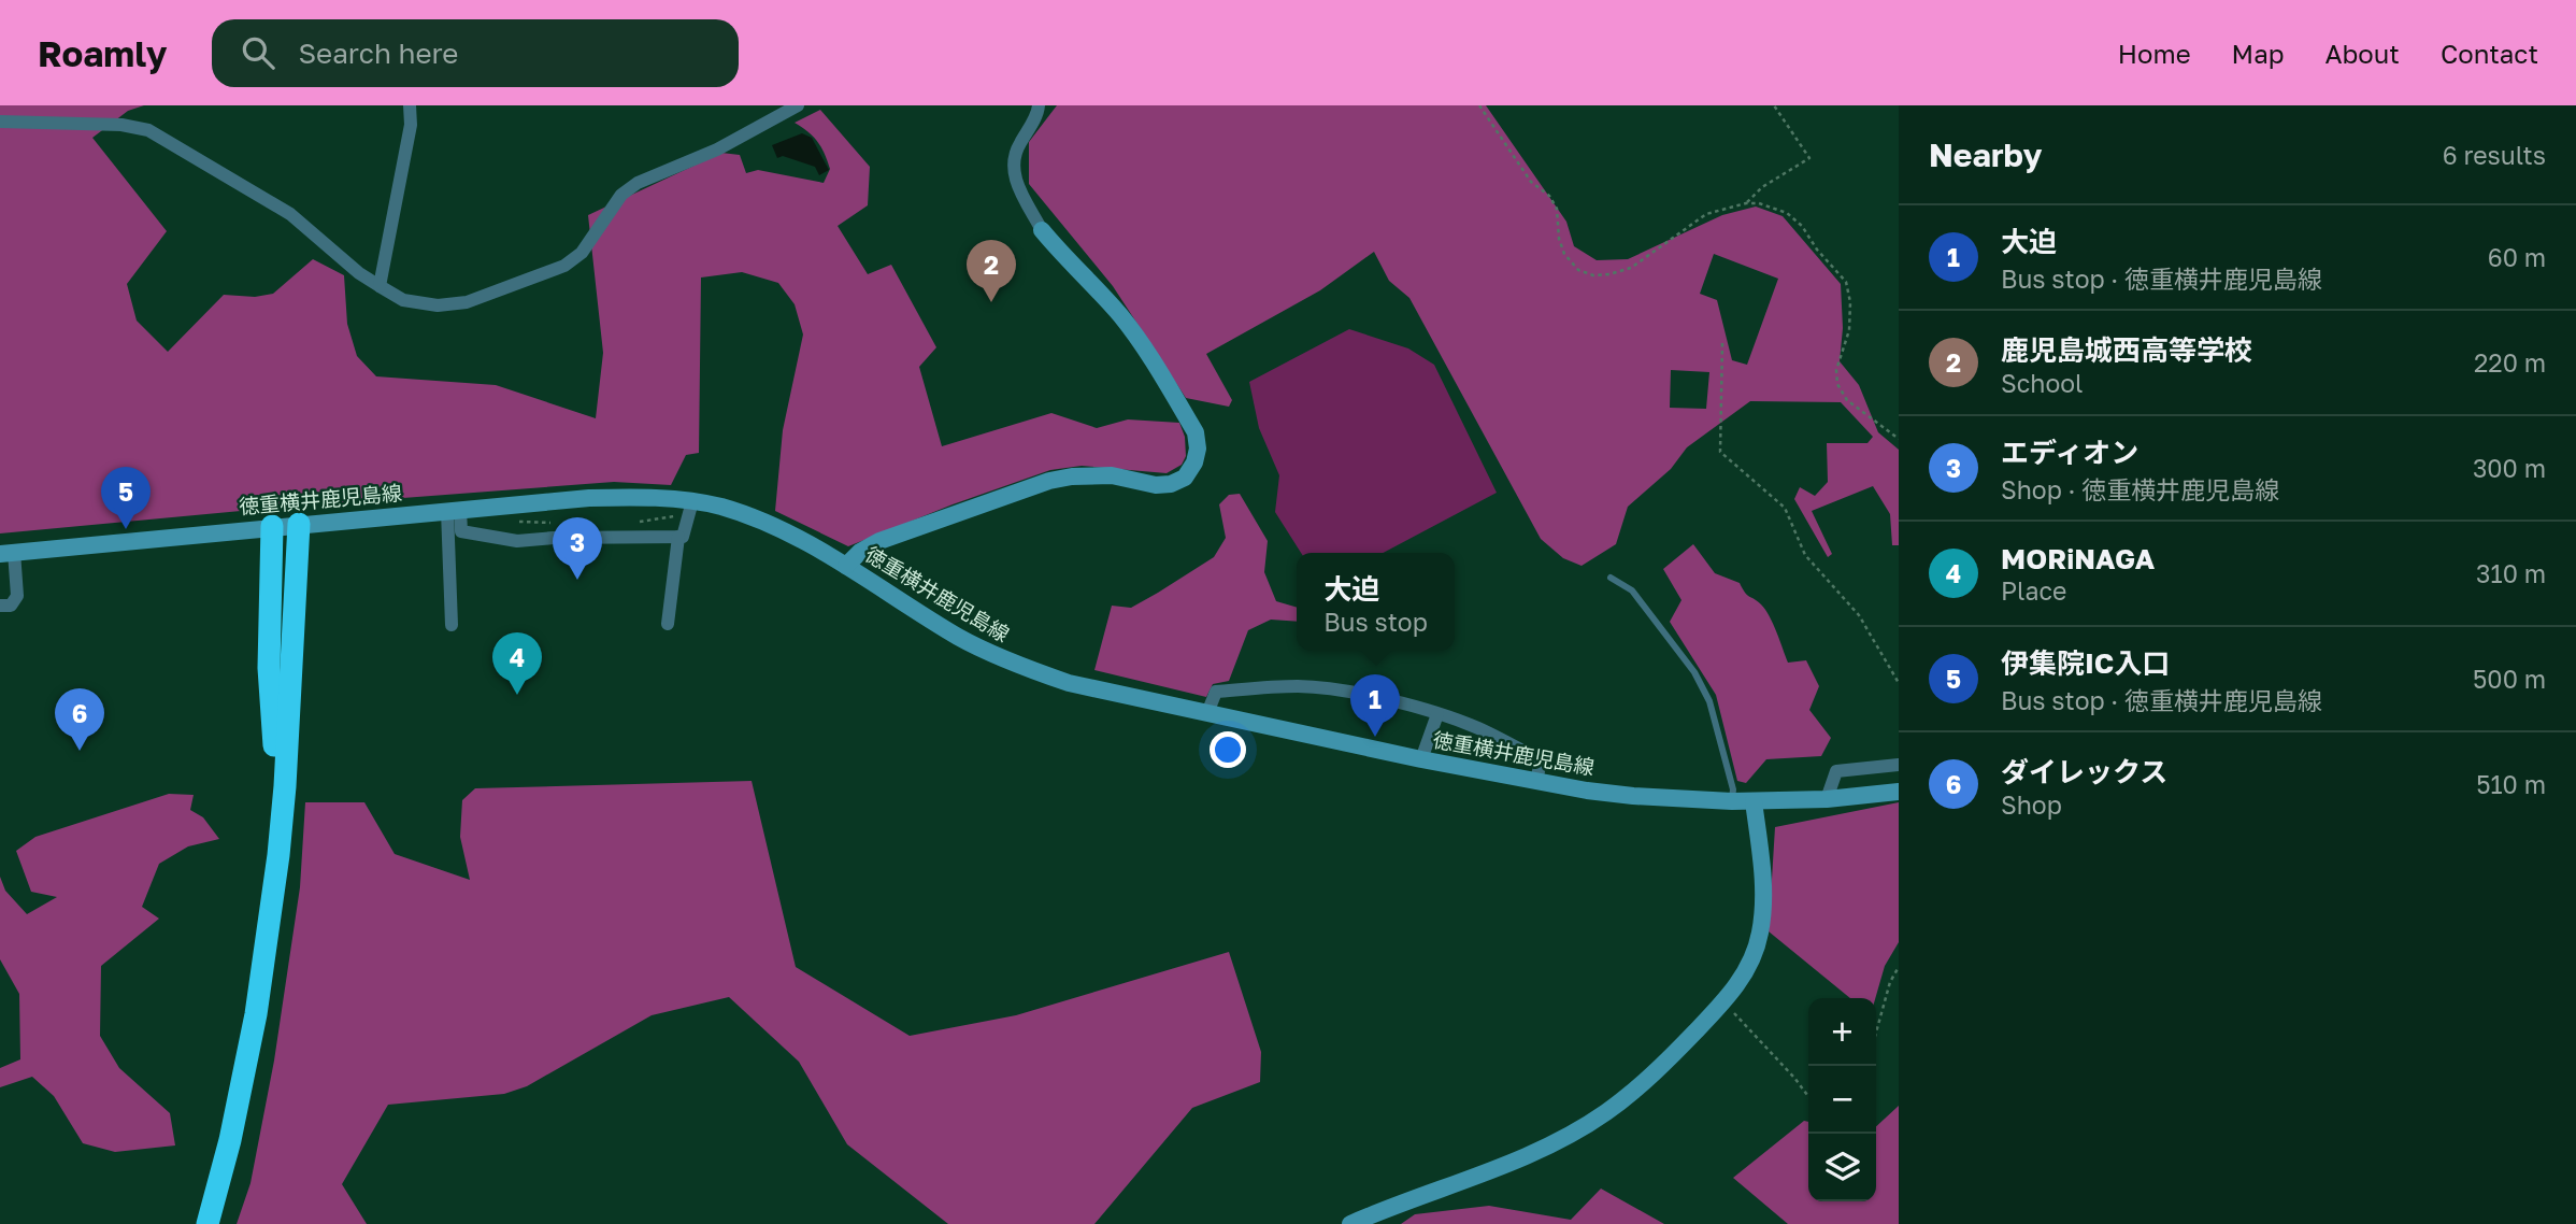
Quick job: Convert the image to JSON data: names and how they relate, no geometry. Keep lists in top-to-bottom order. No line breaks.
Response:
{"streets":{"main road":["徳重横井鹿児島線"]},"page":{"header":"Roamly","search":"Search here","nav":["Home","Map","About","Contact"],"heading":["Nearby","6 results"],"list":[{"mark":"1","name":"大迫","note":"Bus stop · 徳重横井鹿児島線","value":"60 m"},{"mark":"2","name":"鹿児島城西高等学校","note":"School","value":"220 m"},{"mark":"3","name":"エディオン","note":"Shop · 徳重横井鹿児島線","value":"300 m"},{"mark":"4","name":"MORiNAGA","note":"Place","value":"310 m"},{"mark":"5","name":"伊集院IC入口","note":"Bus stop · 徳重横井鹿児島線","value":"500 m"},{"mark":"6","name":"ダイレックス","note":"Shop","value":"510 m"}],"pins":["2","5","3","4","1","6"],"popup":["大迫","Bus stop"],"map_buttons":["+","−"]}}
